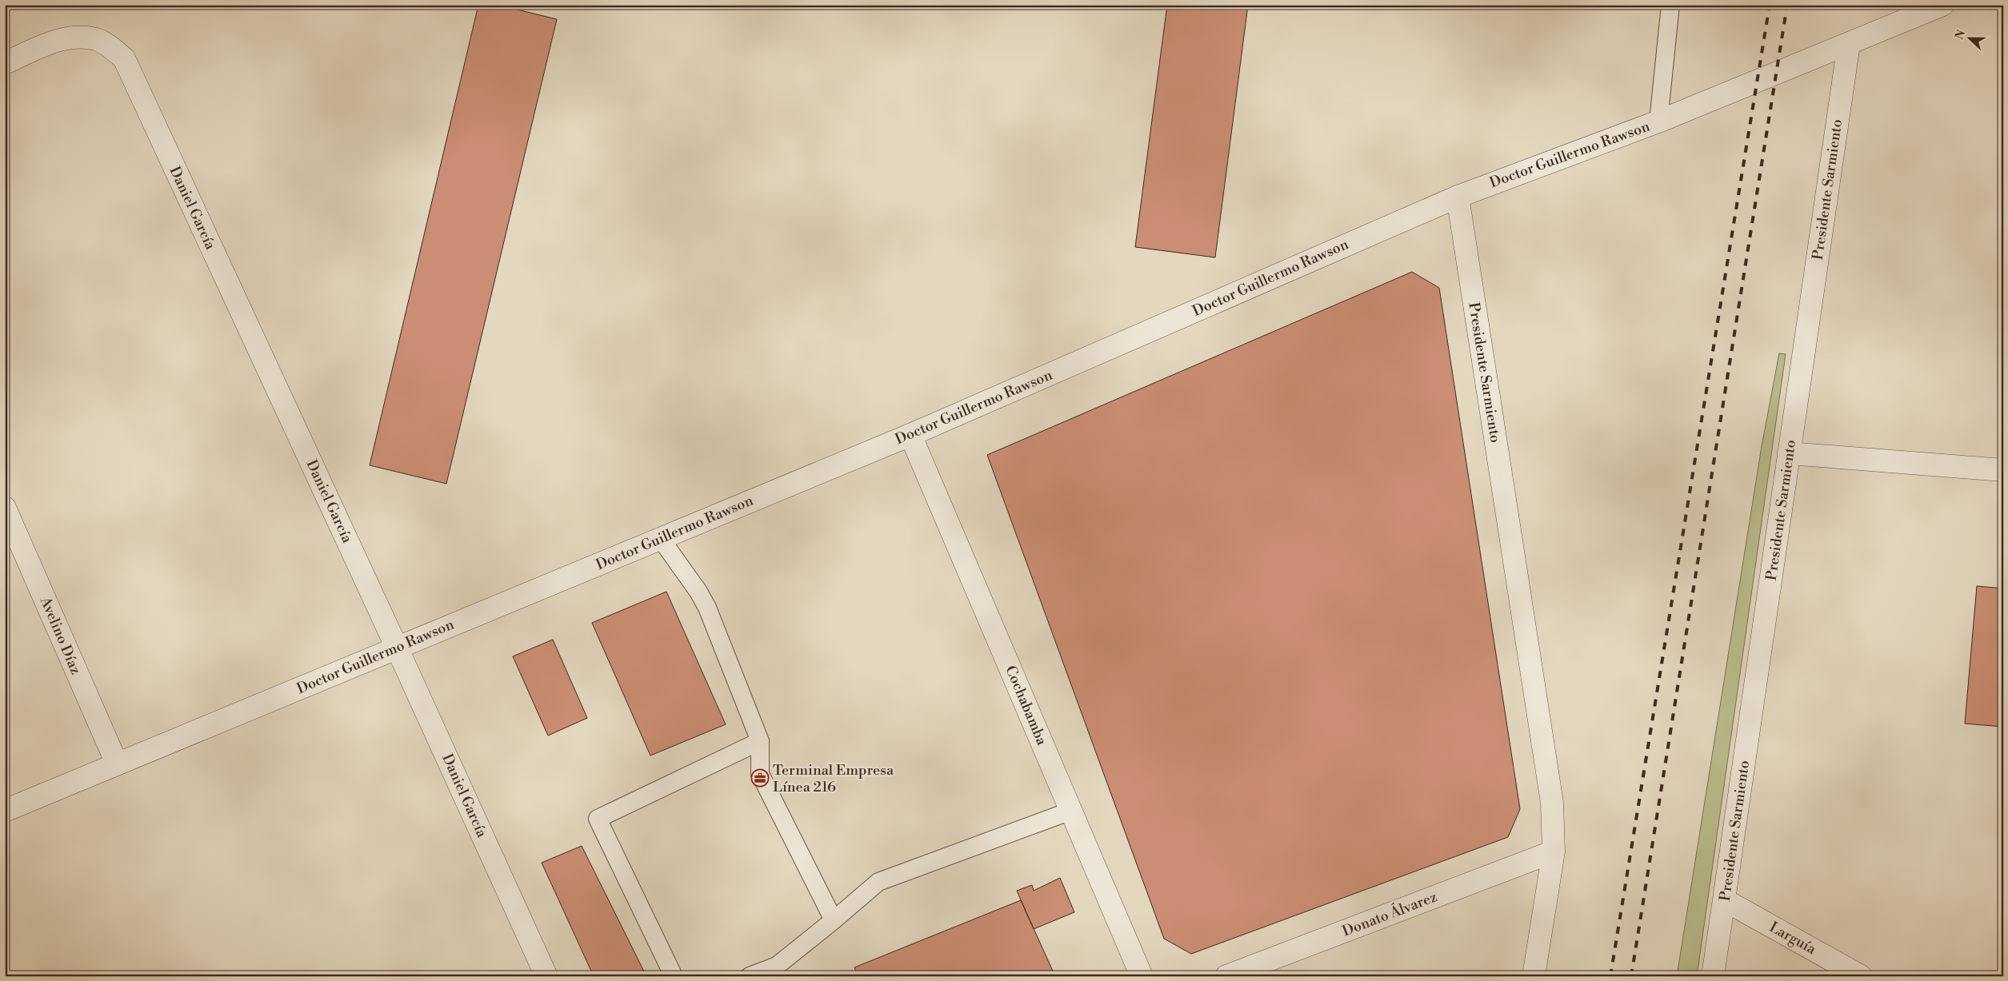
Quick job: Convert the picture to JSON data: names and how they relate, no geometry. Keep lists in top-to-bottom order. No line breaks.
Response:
{"streets":{"street":["Doctor Guillermo Rawson","Presidente Sarmiento","Daniel García","Avelino Díaz","Cochabamba","Donato Álvarez","Larguía"]},"crossings":[["Doctor Guillermo Rawson","Presidente Sarmiento"],["Doctor Guillermo Rawson","Daniel García"],["Doctor Guillermo Rawson","Avelino Díaz"],["Doctor Guillermo Rawson","Cochabamba"],["Presidente Sarmiento","Donato Álvarez"],["Presidente Sarmiento","Larguía"]],"places":{"office":["Terminal Empresa Línea 216"]},"north":"left"}
